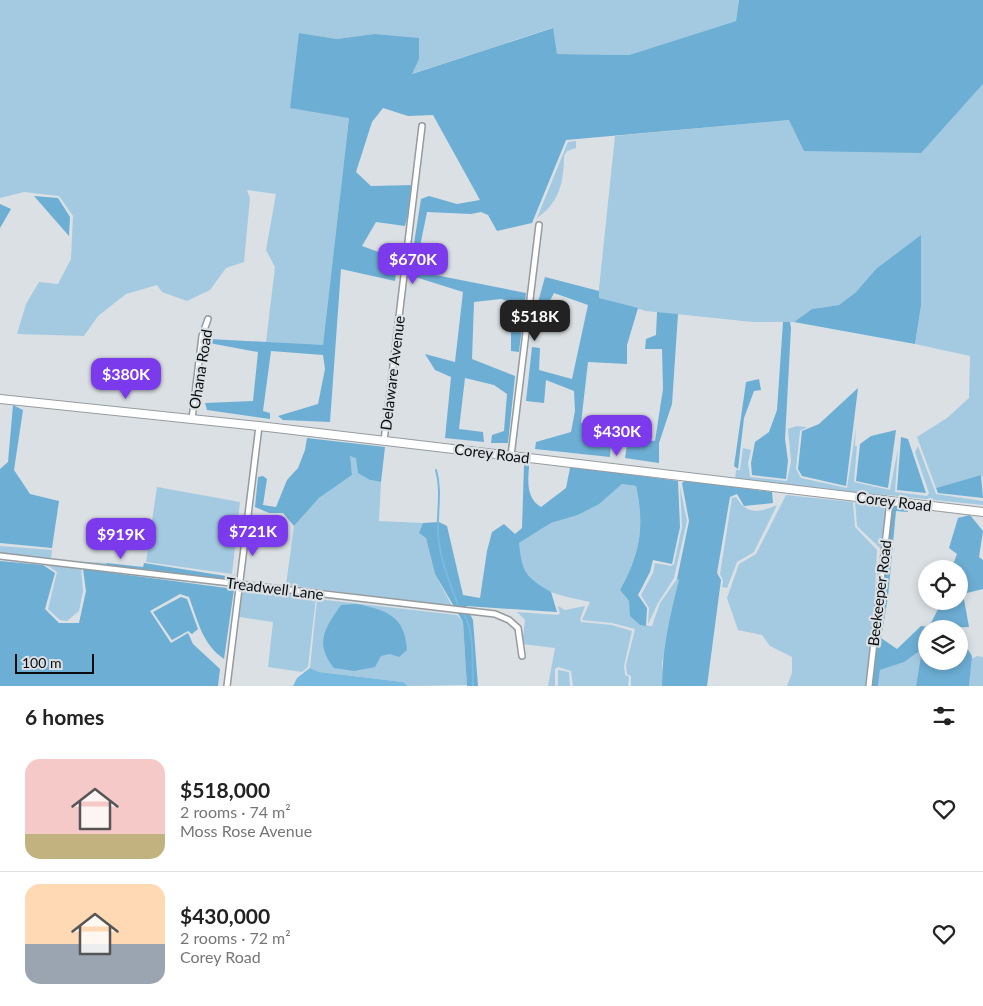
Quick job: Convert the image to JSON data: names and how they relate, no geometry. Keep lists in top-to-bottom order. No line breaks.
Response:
{"streets":{"street":["Ohana Road","Delaware Avenue","Corey Road","Treadwell Lane","Beekeeper Road"]},"crossings":[["Ohana Road","Corey Road"],["Delaware Avenue","Corey Road"],["Corey Road","Beekeeper Road"]],"scale_bar":"100 m","page":{"price":["$670K","$518K","$380K","$430K","$721K","$919K"],"scale":"100 m","heading":"6 homes","list":[{"name":"$518,000","note":"2 rooms · 74 m² · Moss Rose Avenue"},{"name":"$430,000","note":"2 rooms · 72 m² · Corey Road"}]}}
